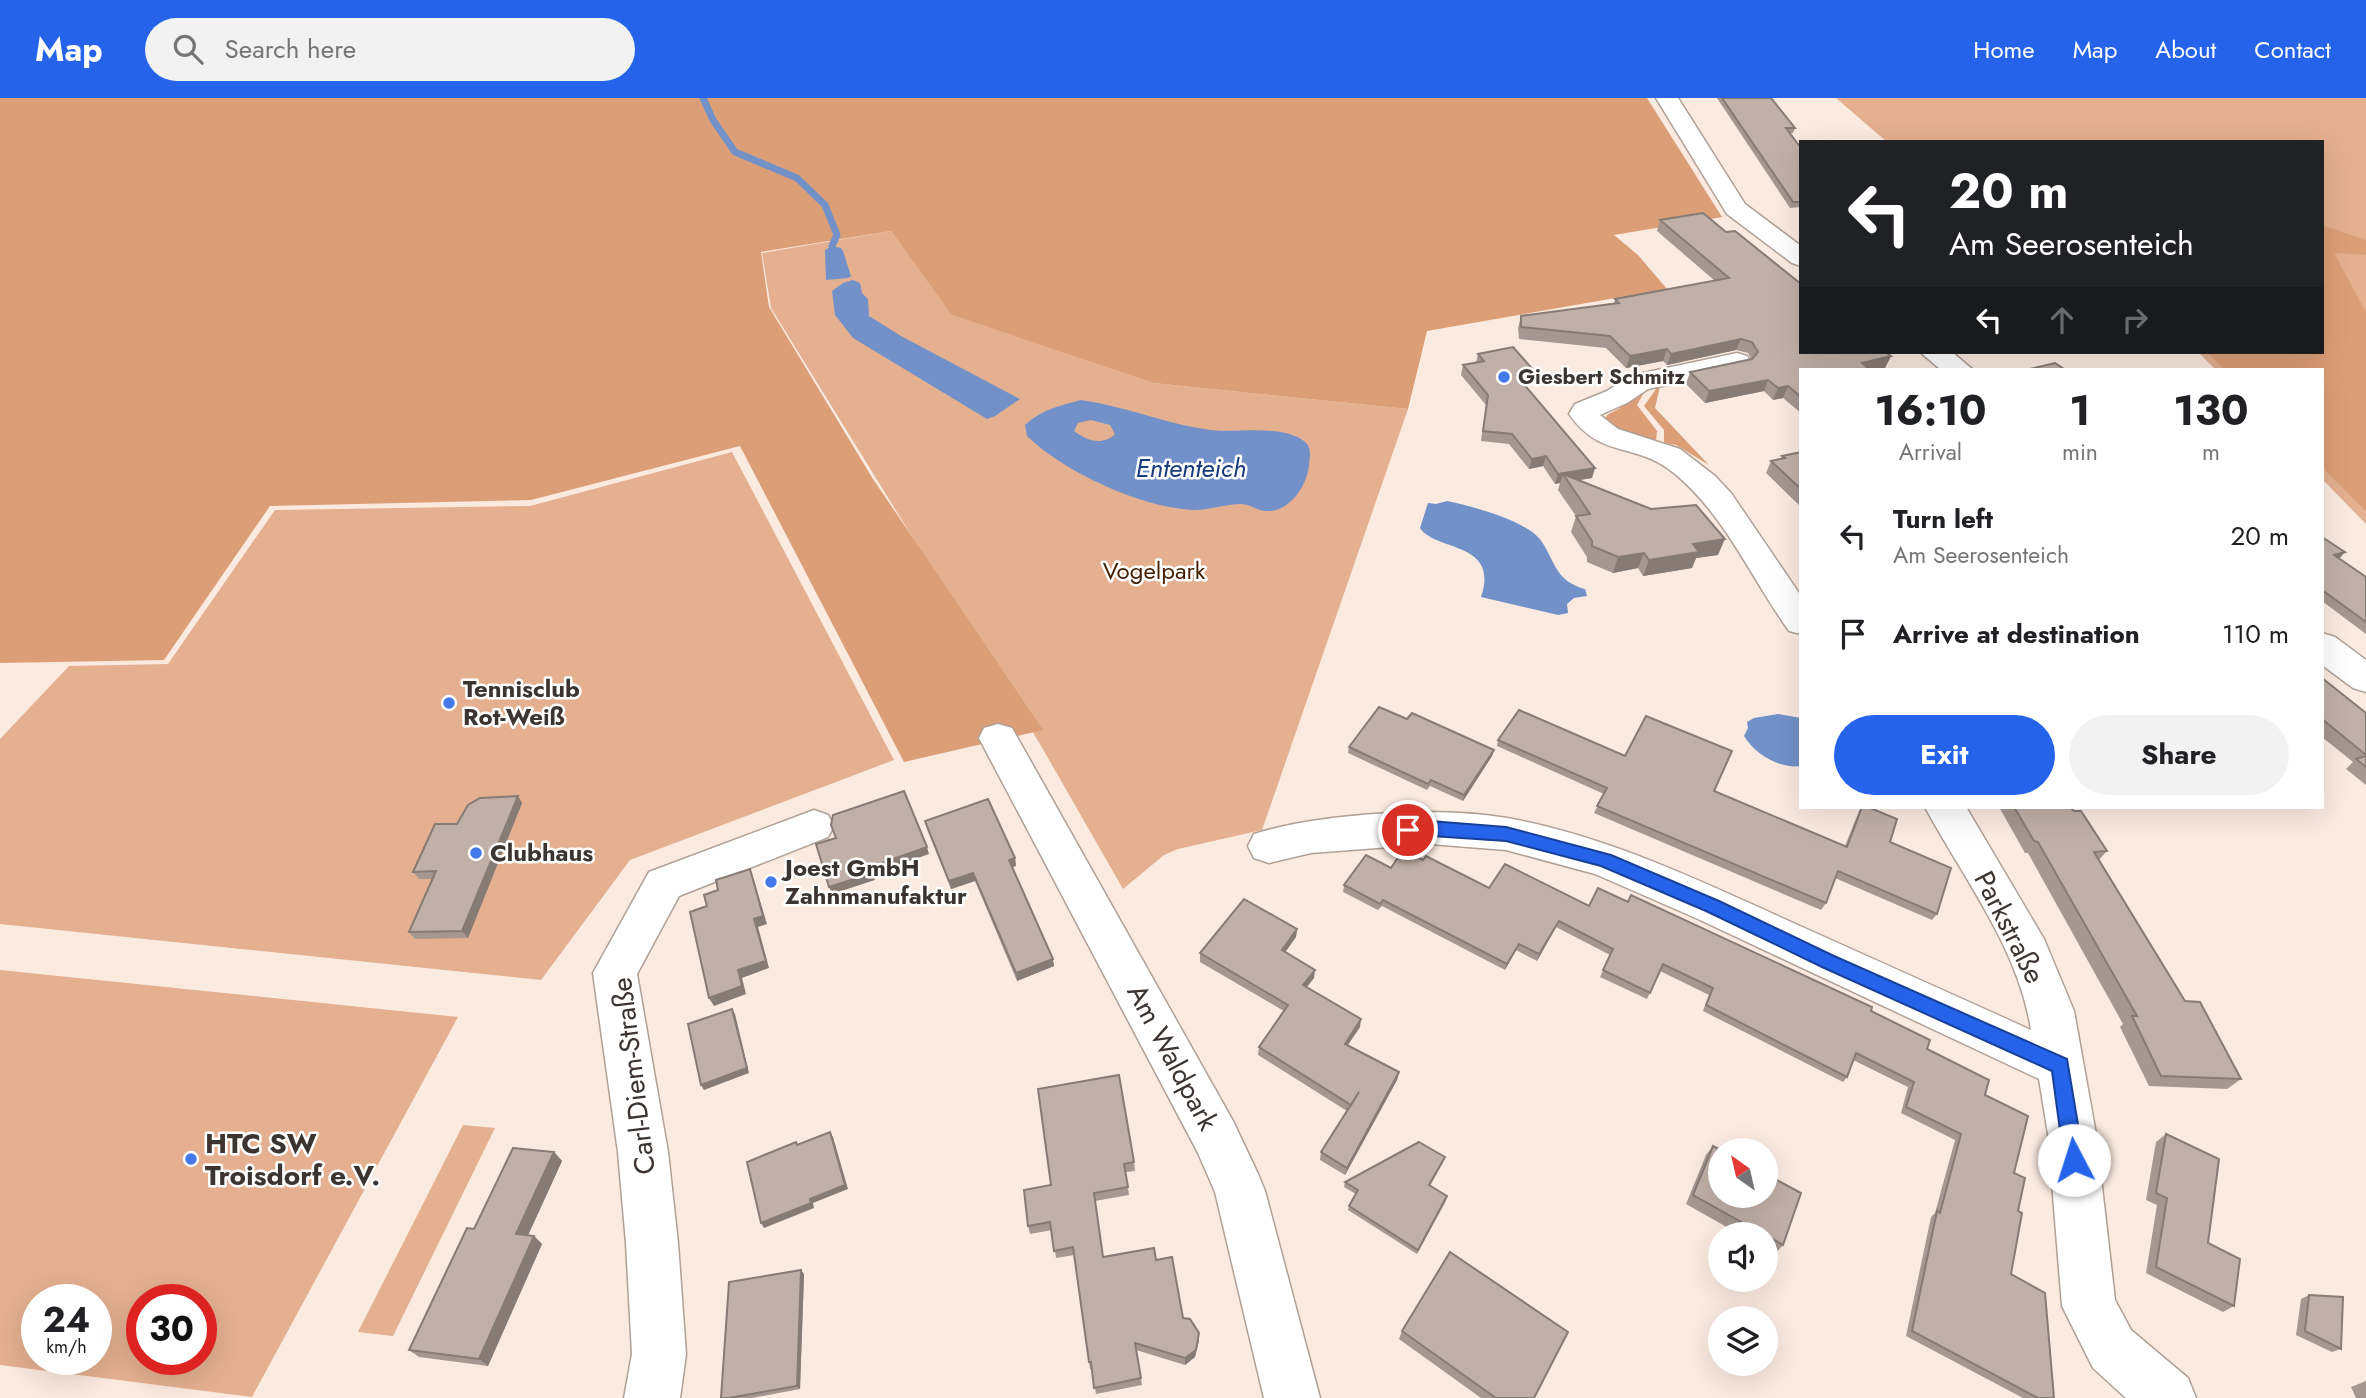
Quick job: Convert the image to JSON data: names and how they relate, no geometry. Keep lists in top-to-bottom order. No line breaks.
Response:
{"streets":{"street":["Parkstraße","Am Waldpark","Carl-Diem-Straße"]},"water":["Ententeich"],"parks":["Vogelpark"],"places":["Giesbert Schmitz","Tennisclub Rot-Weiß","Clubhaus","Joest GmbH Zahnmanufaktur","HTC SW Troisdorf e.V."],"north":"top left","page":{"header":"Map","search":"Search here","nav":["Home","Map","About","Contact"],"turn":["20 m","Am Seerosenteich"],"eta":["16:10","Arrival","1","min","130","m"],"list":[{"name":"Turn left","note":"Am Seerosenteich","value":"20 m"},{"name":"Arrive at destination","value":"110 m"}],"buttons":["Exit","Share"],"speed":"24 km/h","limit":"30"}}
